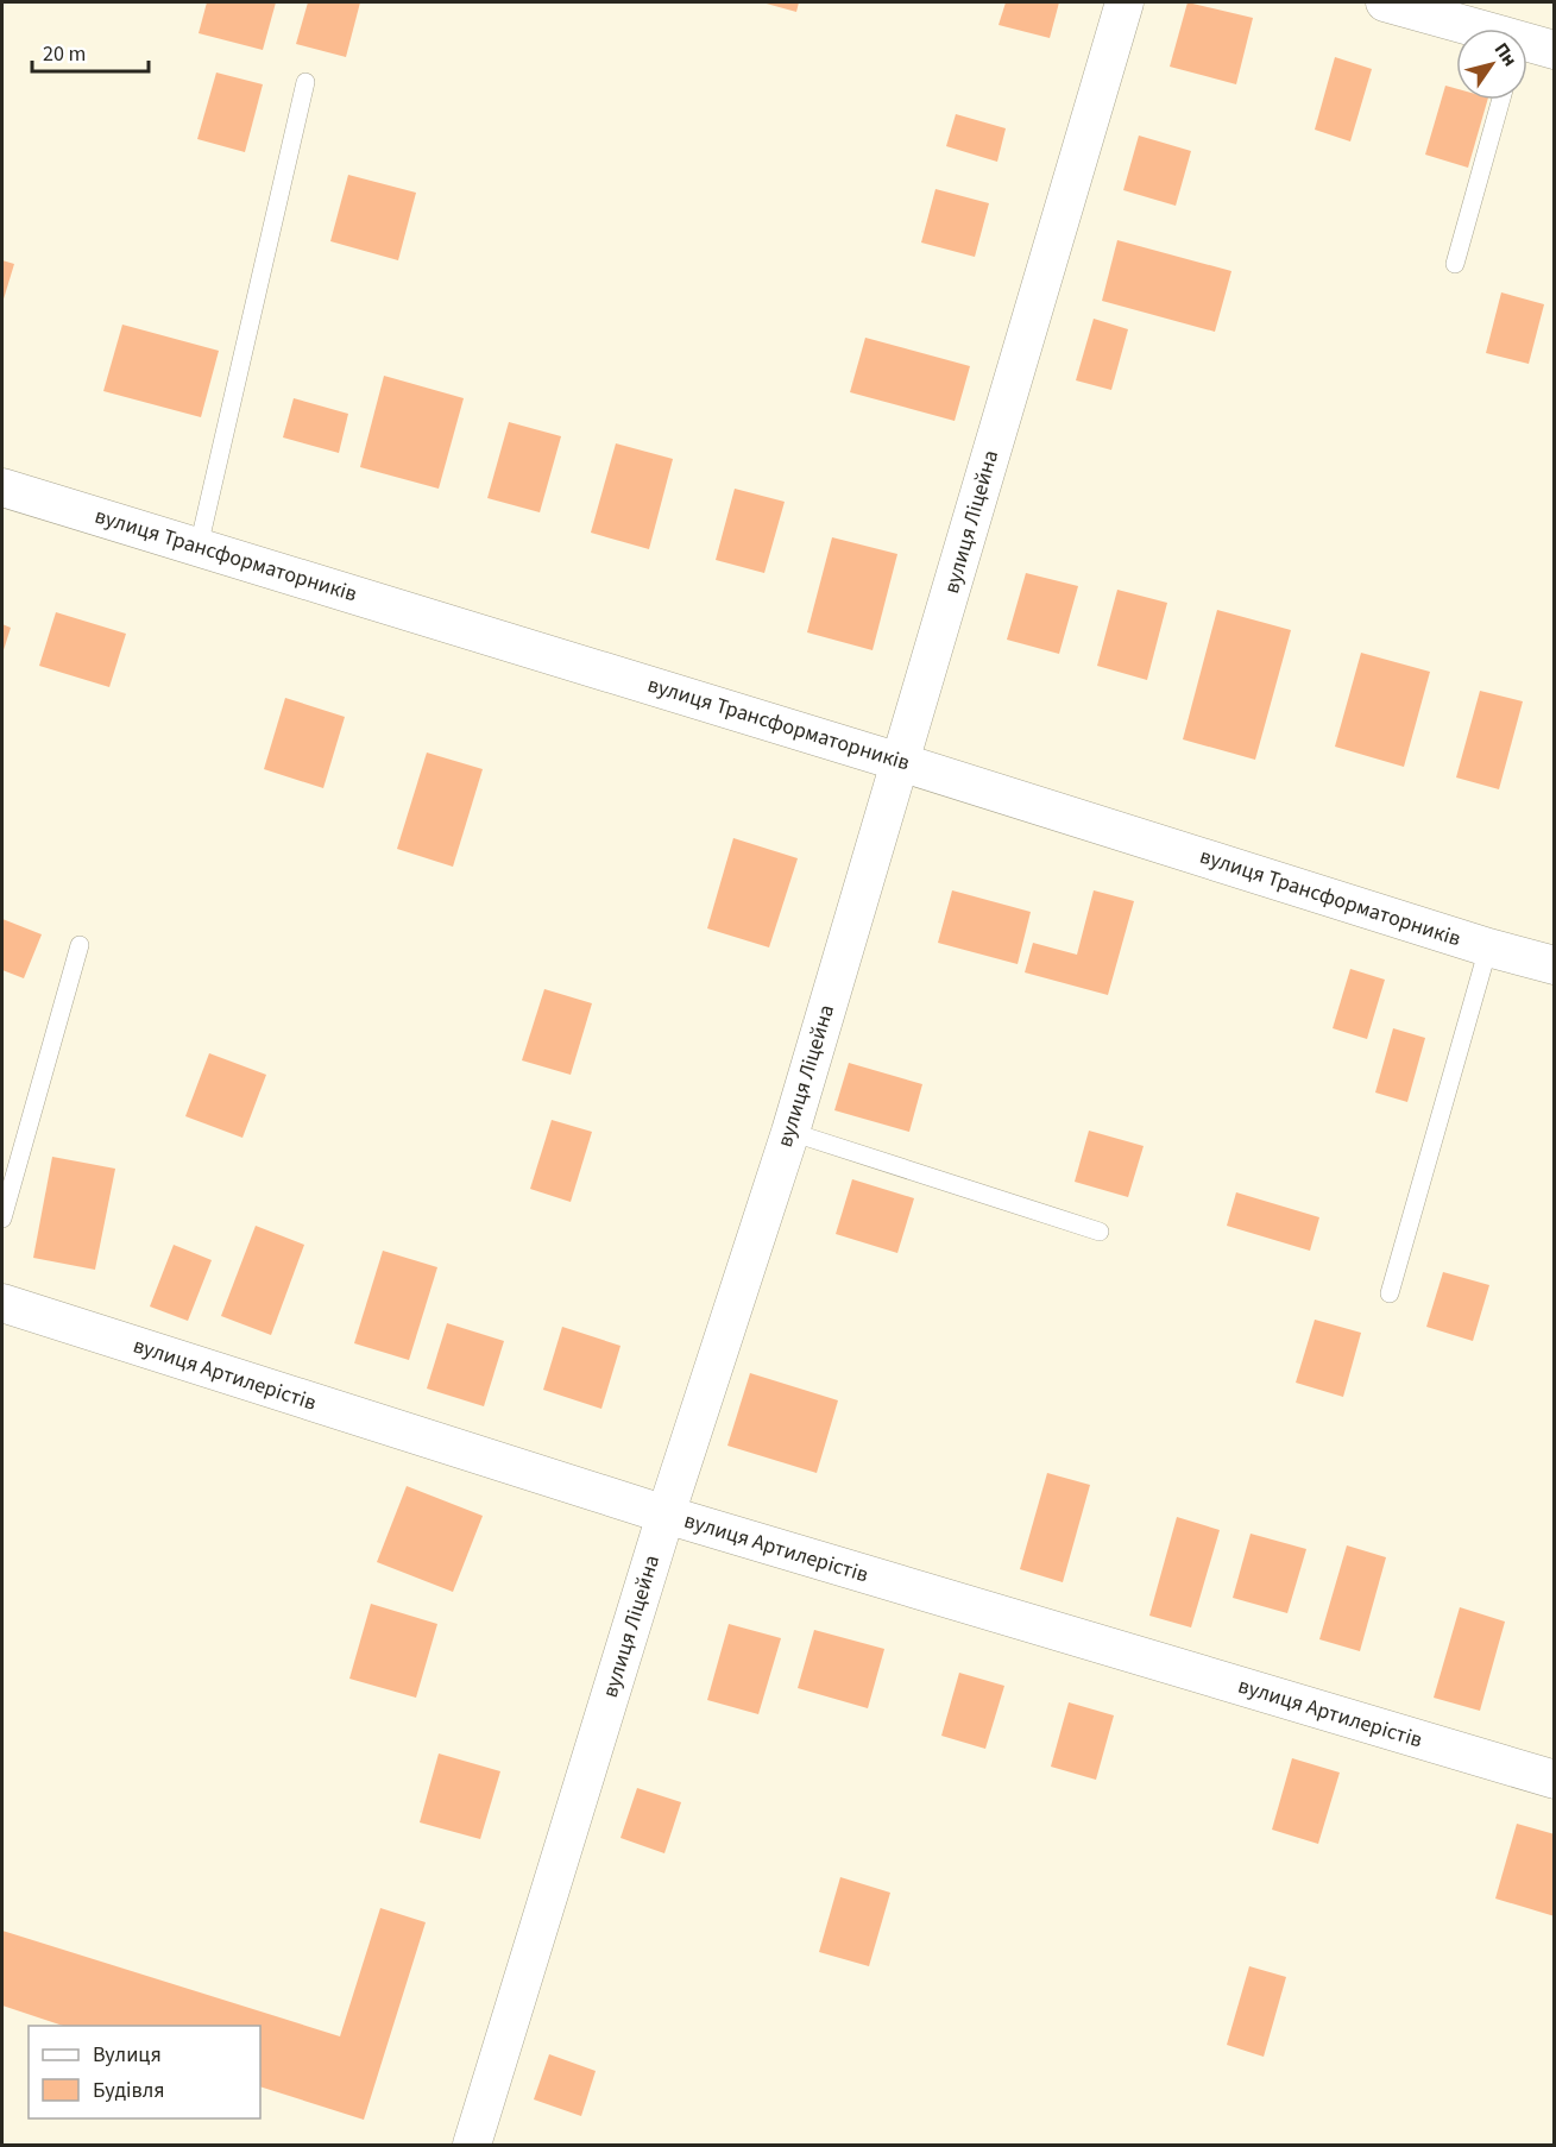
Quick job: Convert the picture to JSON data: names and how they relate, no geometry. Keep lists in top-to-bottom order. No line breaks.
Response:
{"streets":{"street":["вулиця Ліцейна","вулиця Трансформаторників","вулиця Артилерістів"]},"crossings":[["вулиця Ліцейна","вулиця Трансформаторників"],["вулиця Ліцейна","вулиця Артилерістів"]],"legend":["Вулиця","Будівля"],"scale_bar":"20 m","north":"top right"}
